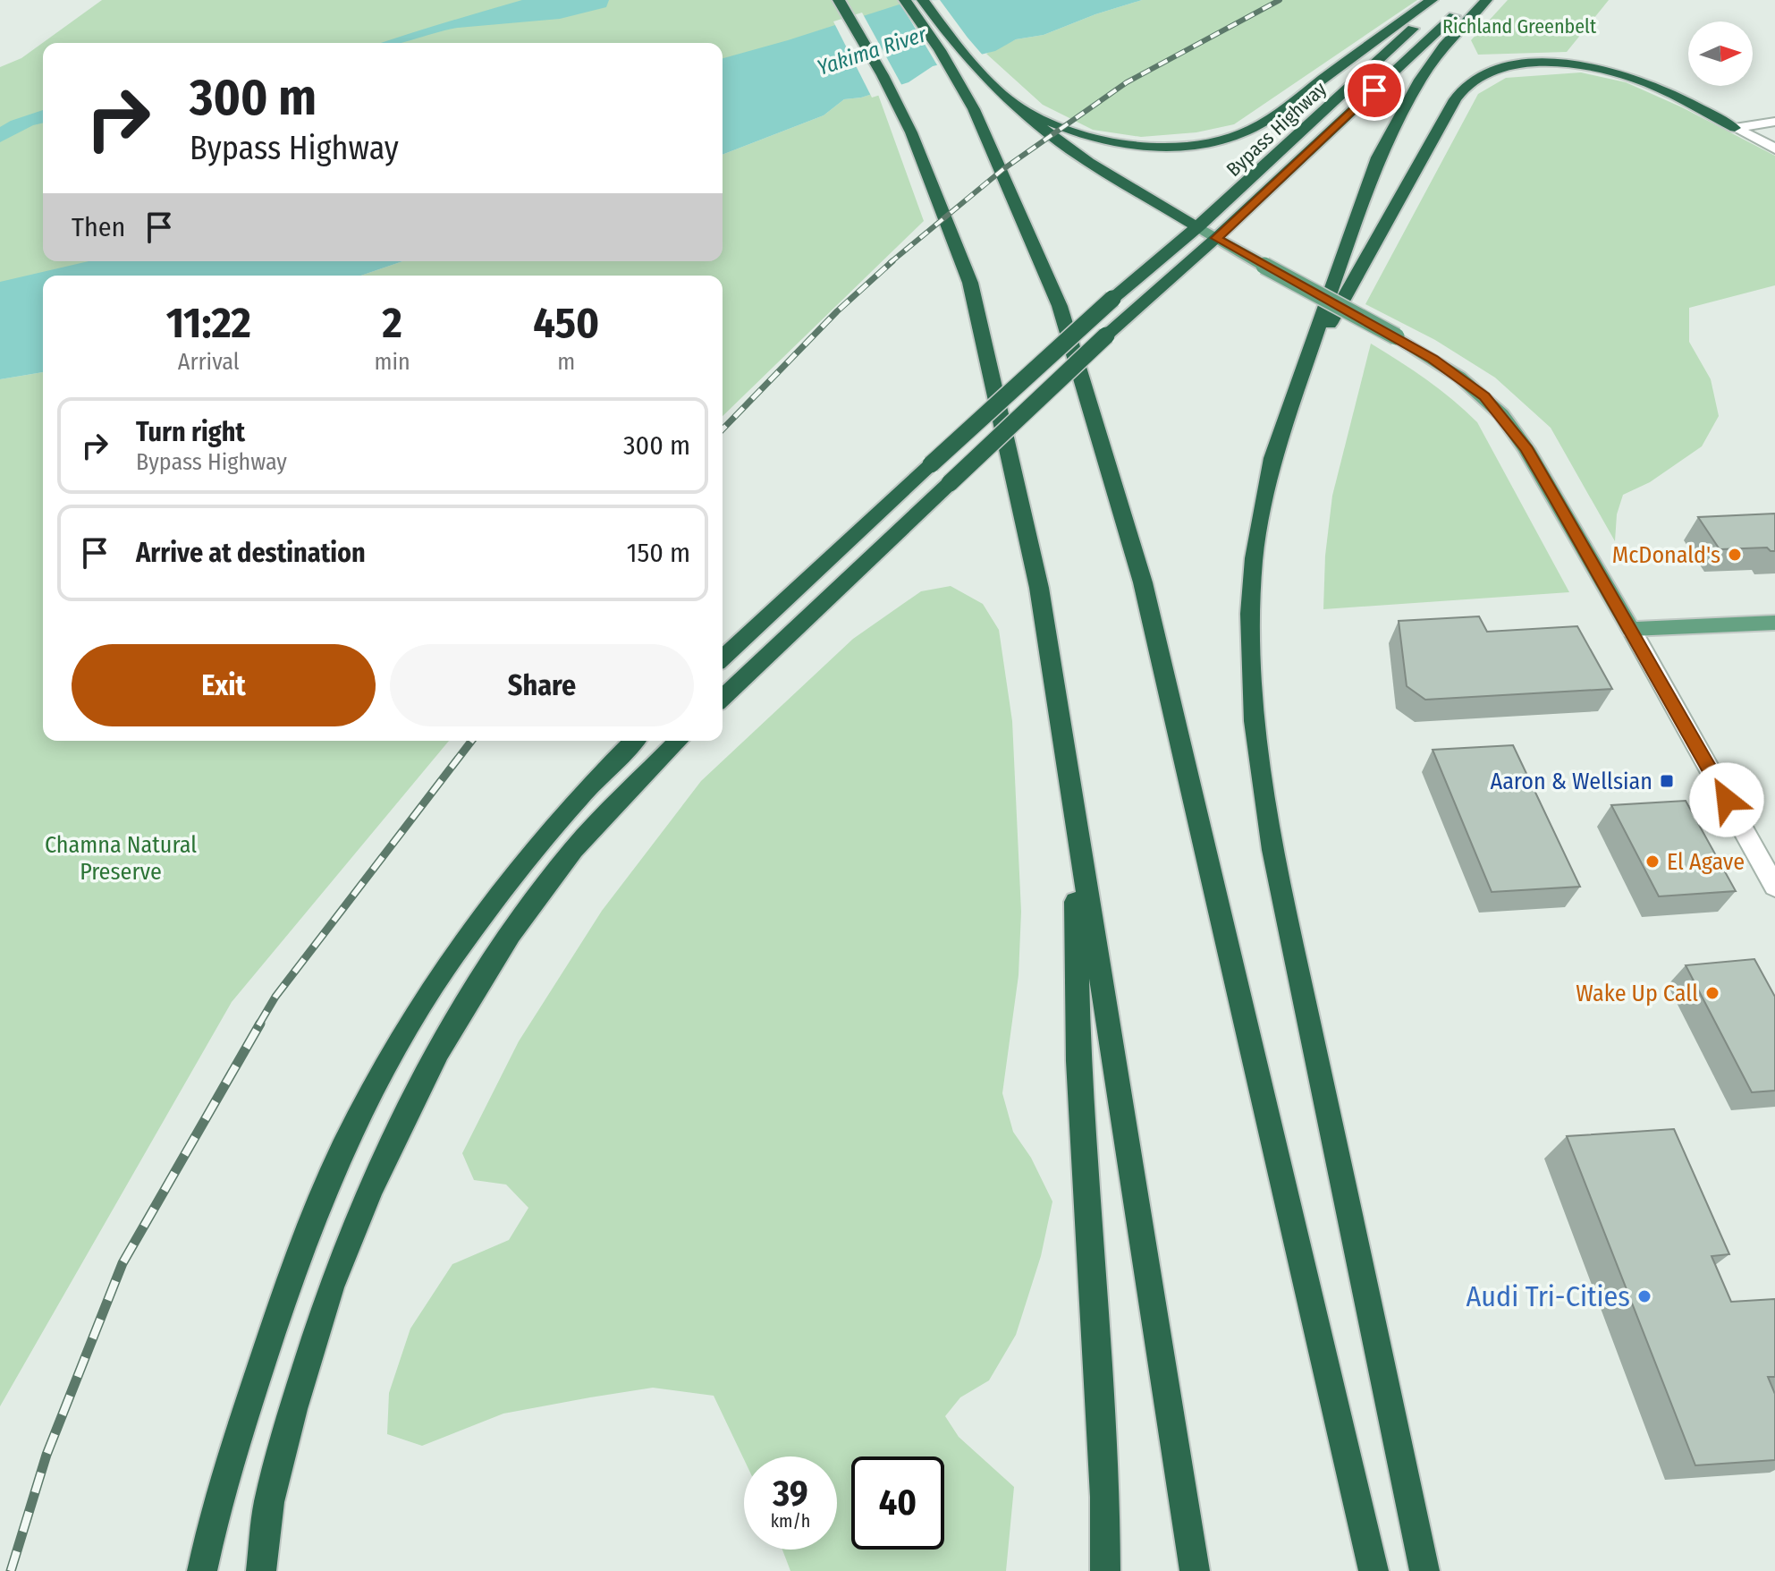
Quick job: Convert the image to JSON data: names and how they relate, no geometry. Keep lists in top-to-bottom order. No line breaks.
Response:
{"streets":{"highway":["Bypass Highway"]},"water":["Yakima River"],"parks":["Richland Greenbelt","Chamna Natural Preserve"],"places":{"other":["McDonald's","El Agave","Wake Up Call","Audi Tri-Cities"],"transit":["Aaron & Wellsian"]},"north":"right","page":{"turn":["300 m","Bypass Highway"],"then":"Then","eta":["11:22","Arrival","2","min","450","m"],"list":[{"name":"Turn right","note":"Bypass Highway","value":"300 m"},{"name":"Arrive at destination","value":"150 m"}],"buttons":["Exit","Share"],"speed":"39 km/h","limit":"40"}}
